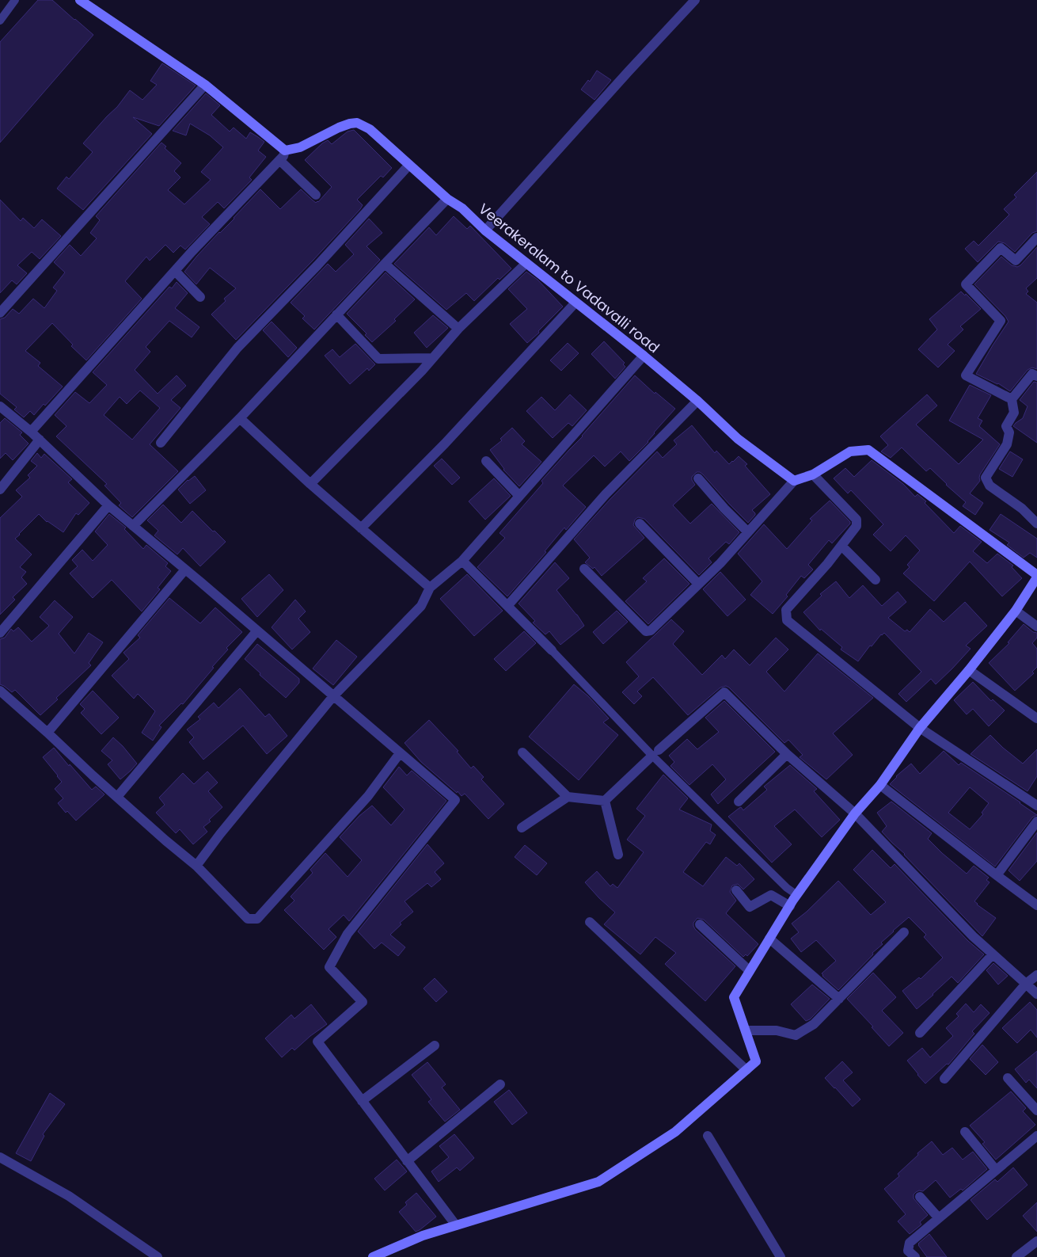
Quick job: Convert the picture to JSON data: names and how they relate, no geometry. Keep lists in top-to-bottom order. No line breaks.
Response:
{"streets":{"street":["Veerakeralam to Vadavalli road"]}}
